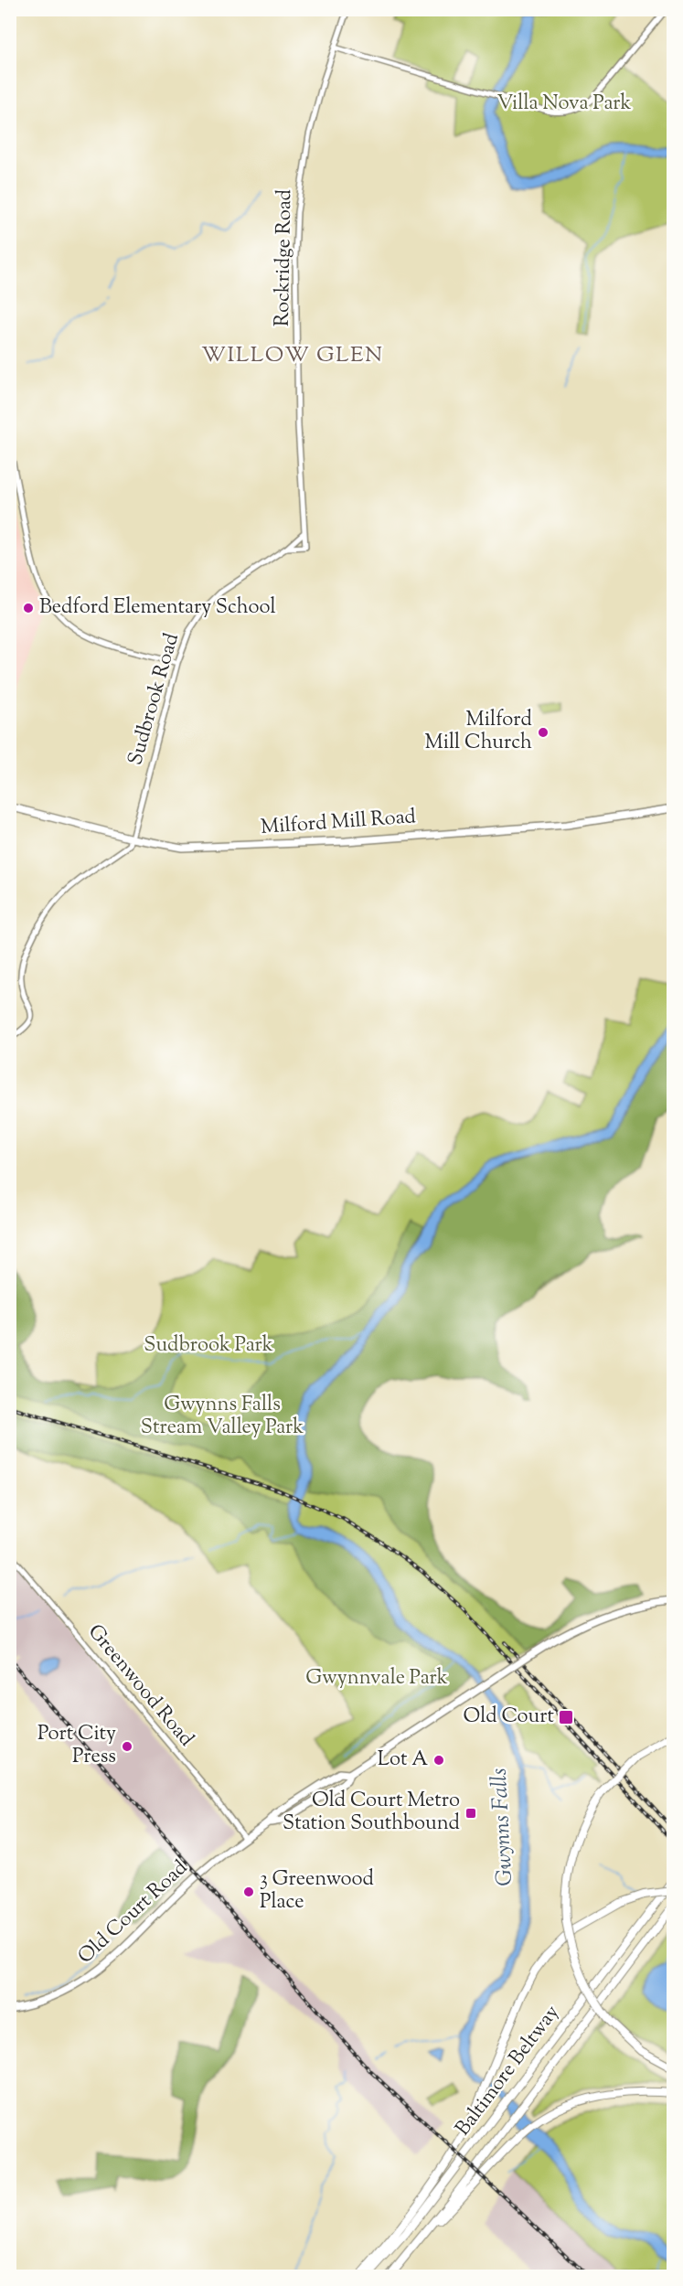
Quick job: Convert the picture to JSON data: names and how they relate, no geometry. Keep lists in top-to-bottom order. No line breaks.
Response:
{"streets":{"highway":["Baltimore Beltway"],"main road":["Milford Mill Road","Old Court Road"],"street":["Rockridge Road","Sudbrook Road","Greenwood Road"]},"crossings":[["Rockridge Road","Sudbrook Road"],["Sudbrook Road","Milford Mill Road"],["Greenwood Road","Old Court Road"]],"districts":["WILLOW GLEN"],"water":["Gwynns Falls"],"parks":["Villa Nova Park","Sudbrook Park","Gwynns Falls Stream Valley Park","Gwynnvale Park"],"places":{"other":["Bedford Elementary School","Milford Mill Church","Port City Press","Lot A","3 Greenwood Place"],"transit":["Old Court","Old Court Metro Station Southbound"]}}
